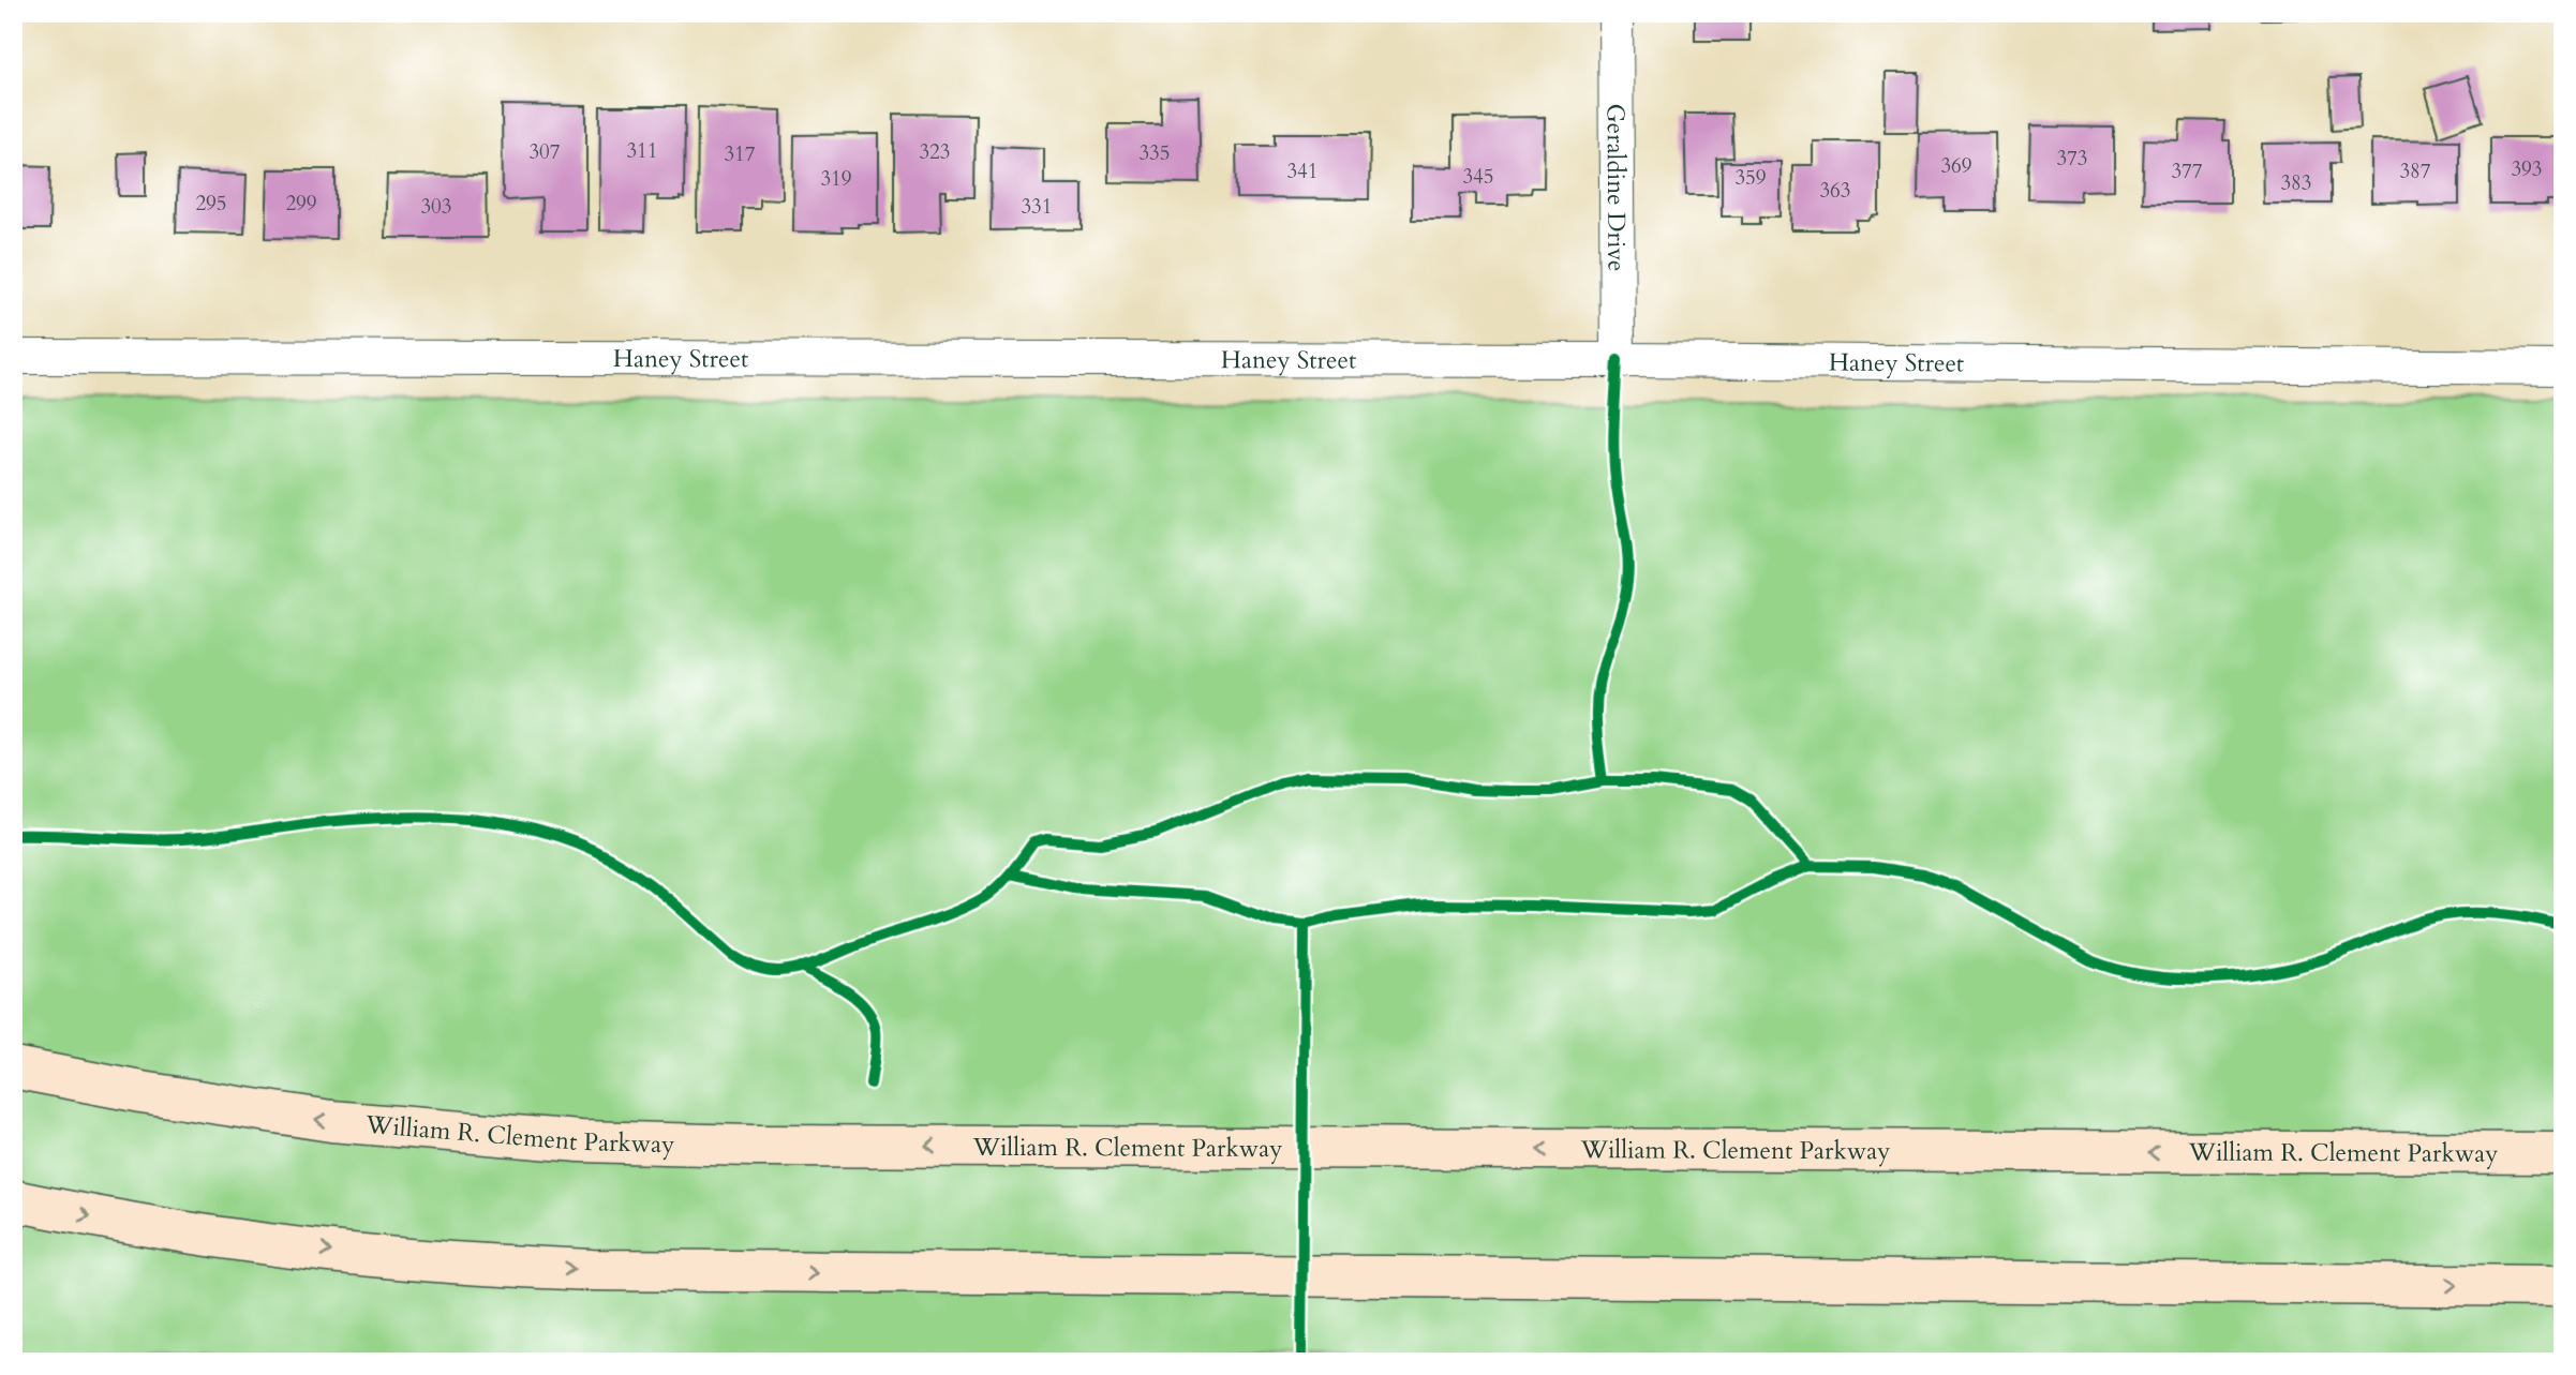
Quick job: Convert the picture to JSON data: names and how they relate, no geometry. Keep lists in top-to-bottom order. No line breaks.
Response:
{"streets":{"main road":["William R. Clement Parkway"],"street":["Geraldine Drive","Haney Street"]},"crossings":[["Geraldine Drive","Haney Street"]],"house_numbers":["311","307","323","335","317","373","369","393","341","377","387","345","359","319","383","363","295","299","303","331"]}
